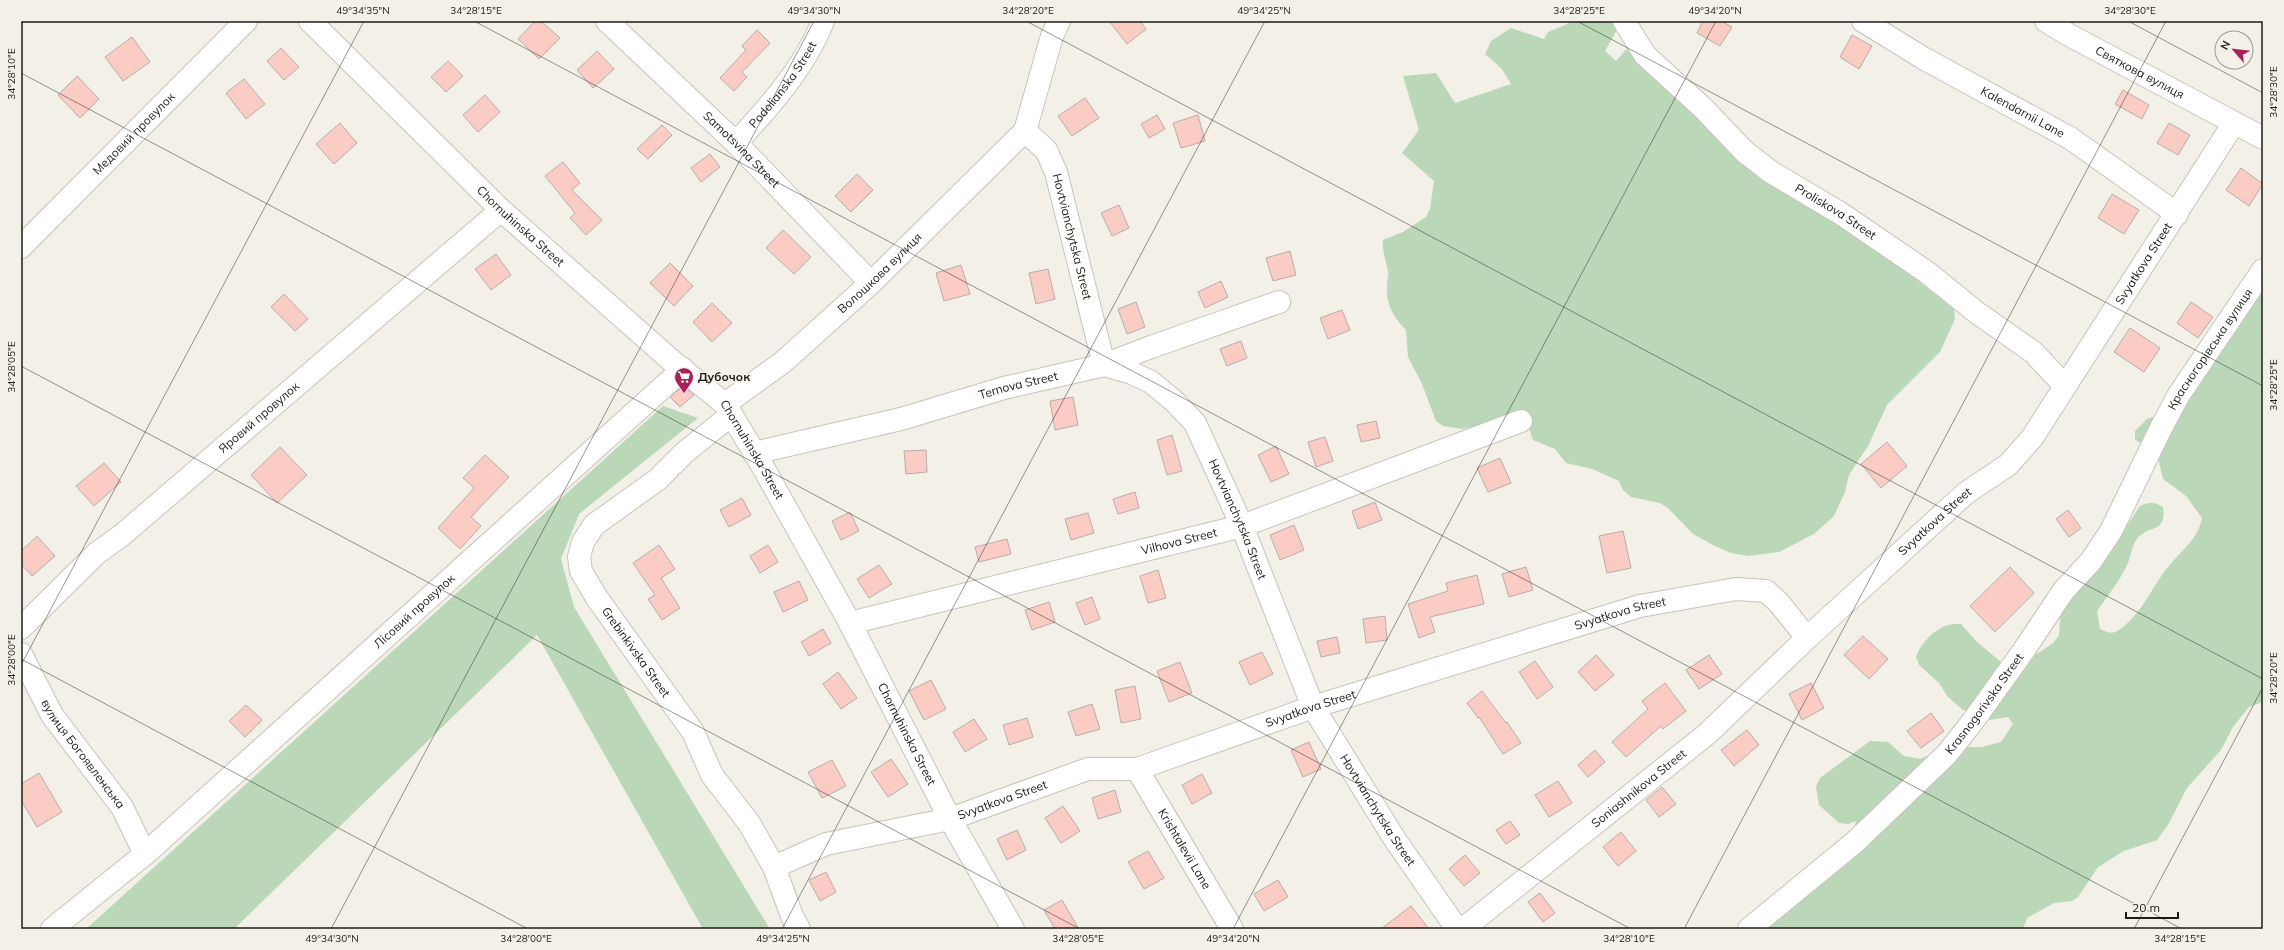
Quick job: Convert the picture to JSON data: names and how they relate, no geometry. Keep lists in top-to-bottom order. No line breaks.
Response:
{"streets":{"street":["Святкова вулиця","Podolianska Street","Kalendarnii Lane","Медовий провулок","Samotsvina Street","Proliskova Street","Chornuhinska Street","Hovtvianchytska Street","Svyatkova Street","Волошкова вулиця","Ternova Street","Яровий провулок","Vilhova Street","Лісовий провулок","Grebinkivska Street","Krasnogorivska Street","вулиця Богоявленська","Soniashnikova Street","Krishtalevii Lane"]},"crossings":[["Святкова вулиця","Svyatkova Street"],["Podolianska Street","Samotsvina Street"],["Kalendarnii Lane","Svyatkova Street"],["Samotsvina Street","Волошкова вулиця"],["Proliskova Street","Svyatkova Street"],["Chornuhinska Street","Svyatkova Street"],["Chornuhinska Street","Волошкова вулиця"],["Chornuhinska Street","Ternova Street"],["Chornuhinska Street","Яровий провулок"],["Chornuhinska Street","Vilhova Street"],["Chornuhinska Street","Лісовий провулок"],["Chornuhinska Street","Grebinkivska Street"],["Hovtvianchytska Street","Svyatkova Street"],["Hovtvianchytska Street","Волошкова вулиця"],["Hovtvianchytska Street","Ternova Street"],["Hovtvianchytska Street","Vilhova Street"],["Svyatkova Street","Grebinkivska Street"],["Svyatkova Street","Soniashnikova Street"],["Svyatkova Street","Krishtalevii Lane"],["Волошкова вулиця","Grebinkivska Street"],["Лісовий провулок","вулиця Богоявленська"]],"places":{"supermarket":["Дубочок"]},"scale_bar":"20 m","north":"top left","coordinates":["49°34'35\"N","34°28'15\"E","49°34'30\"N","34°28'20\"E","49°34'25\"N","34°28'25\"E","49°34'20\"N","34°28'30\"E","34°28'10\"E","34°28'05\"E","34°28'00\"E"]}
